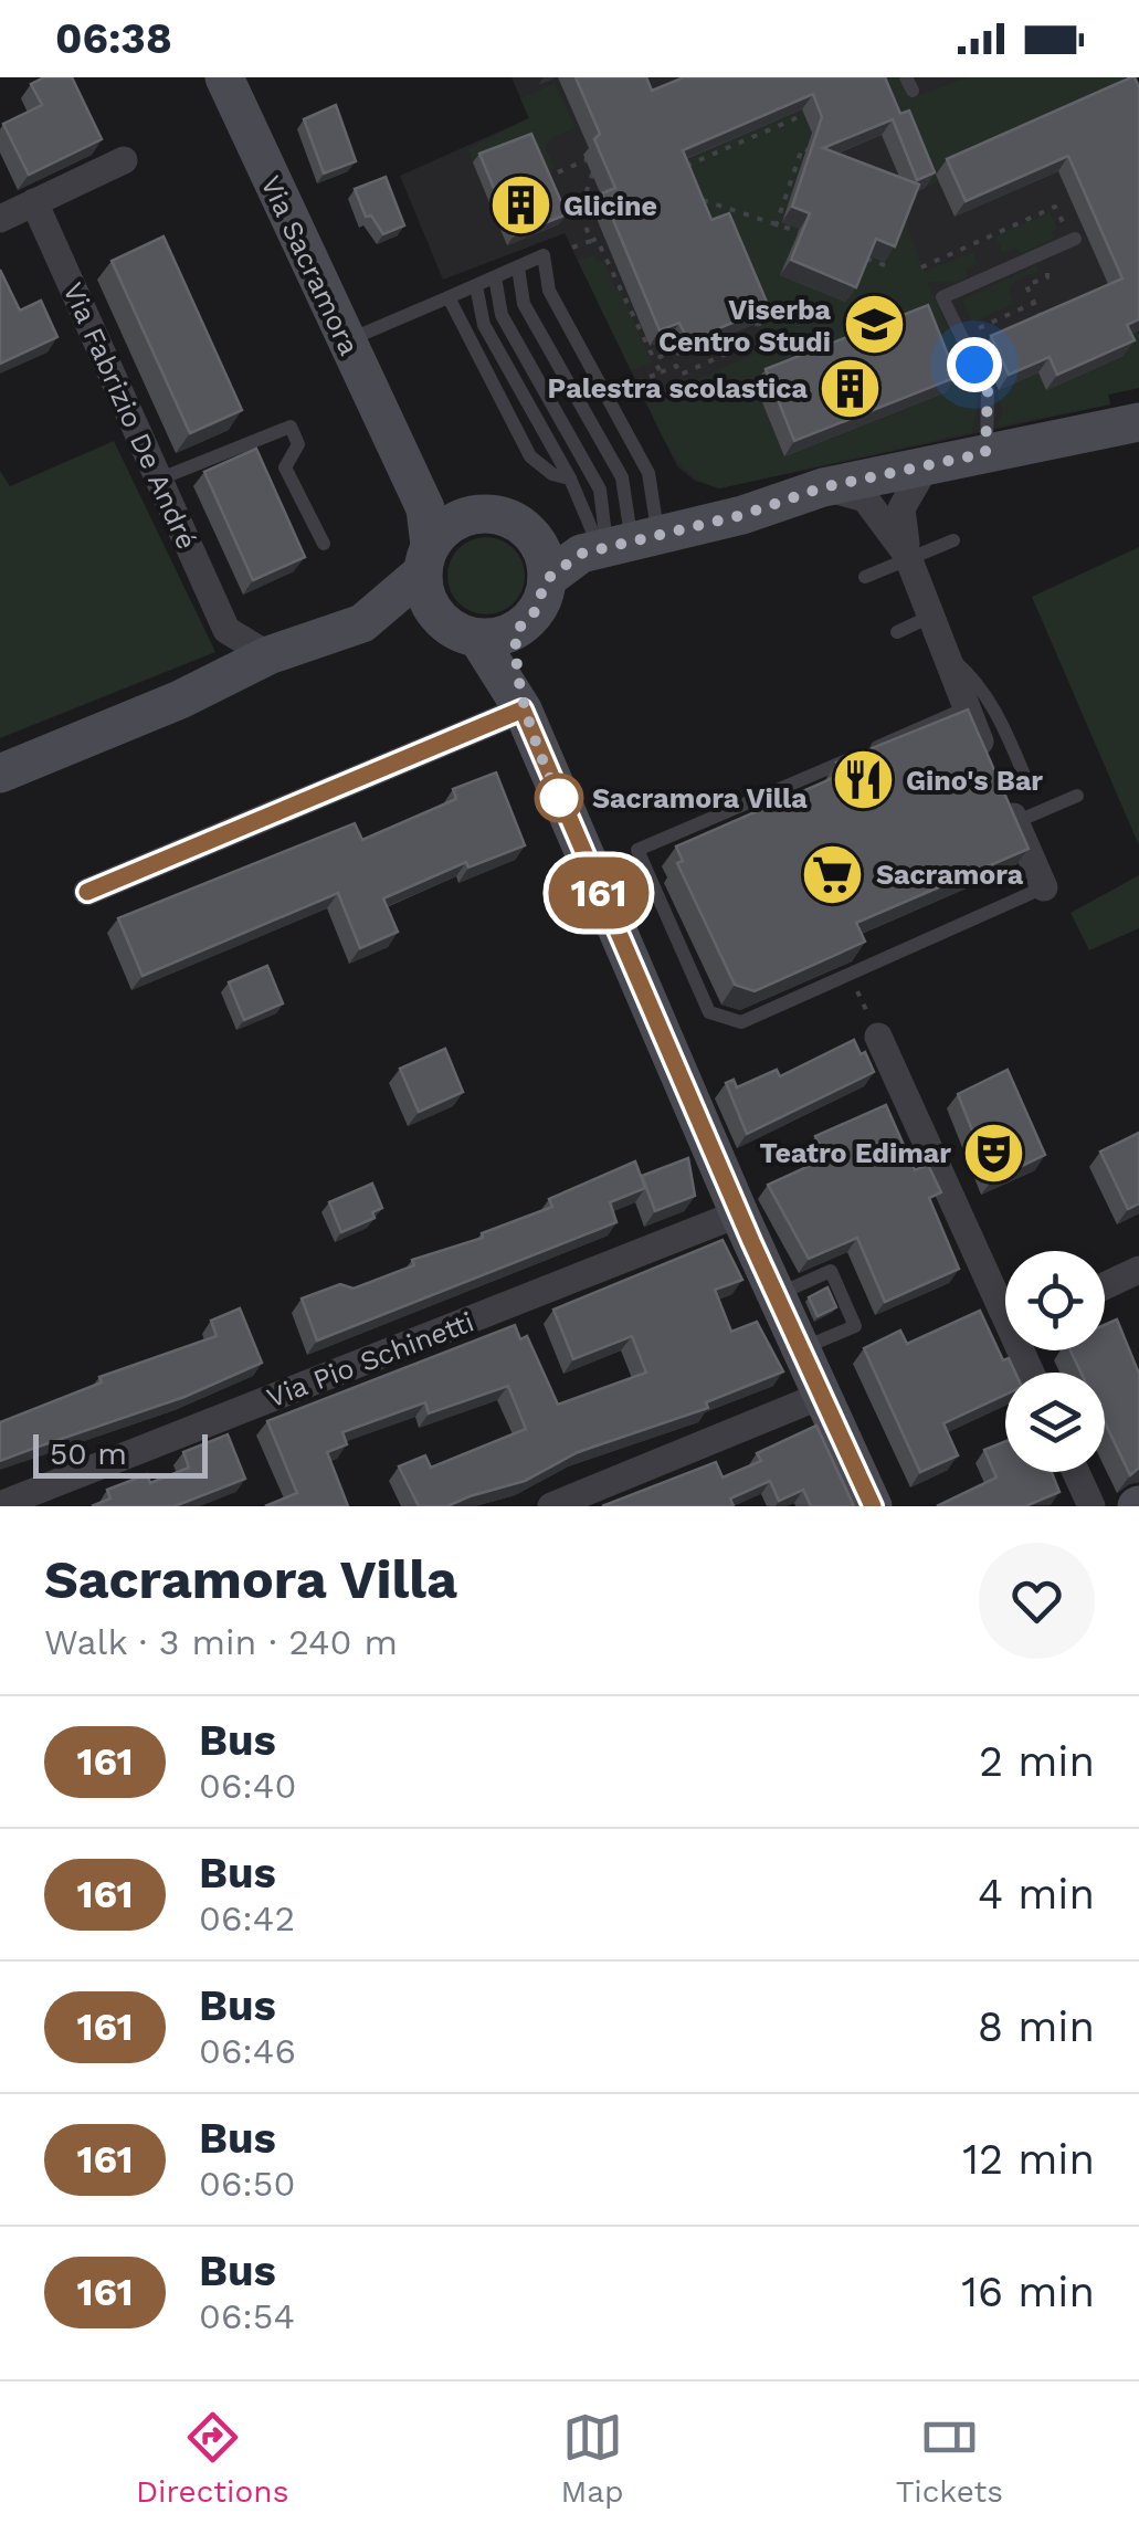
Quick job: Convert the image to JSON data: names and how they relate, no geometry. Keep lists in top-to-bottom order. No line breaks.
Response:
{"streets":{"street":["Via Sacramora","Via Fabrizio De André","Via Pio Schinetti"]},"places":{"building":["Glicine","Palestra scolastica"],"school or university":["Viserba Centro Studi"],"restaurant":["Gino's Bar"],"other":["Sacramora Villa"],"supermarket":["Sacramora"],"theatre":["Teatro Edimar"]},"lines":["bus line 161"],"scale_bar":"50 m","page":{"status":"06:38","on_map":"161","scale":"50 m","heading":["Sacramora Villa","Walk · 3 min · 240 m"],"list":[{"mark":"161","name":"Bus","note":"06:40","value":"2 min"},{"mark":"161","name":"Bus","note":"06:42","value":"4 min"},{"mark":"161","name":"Bus","note":"06:46","value":"8 min"},{"mark":"161","name":"Bus","note":"06:50","value":"12 min"},{"mark":"161","name":"Bus","note":"06:54","value":"16 min"}],"tabs":["Directions","Map","Tickets"]}}
